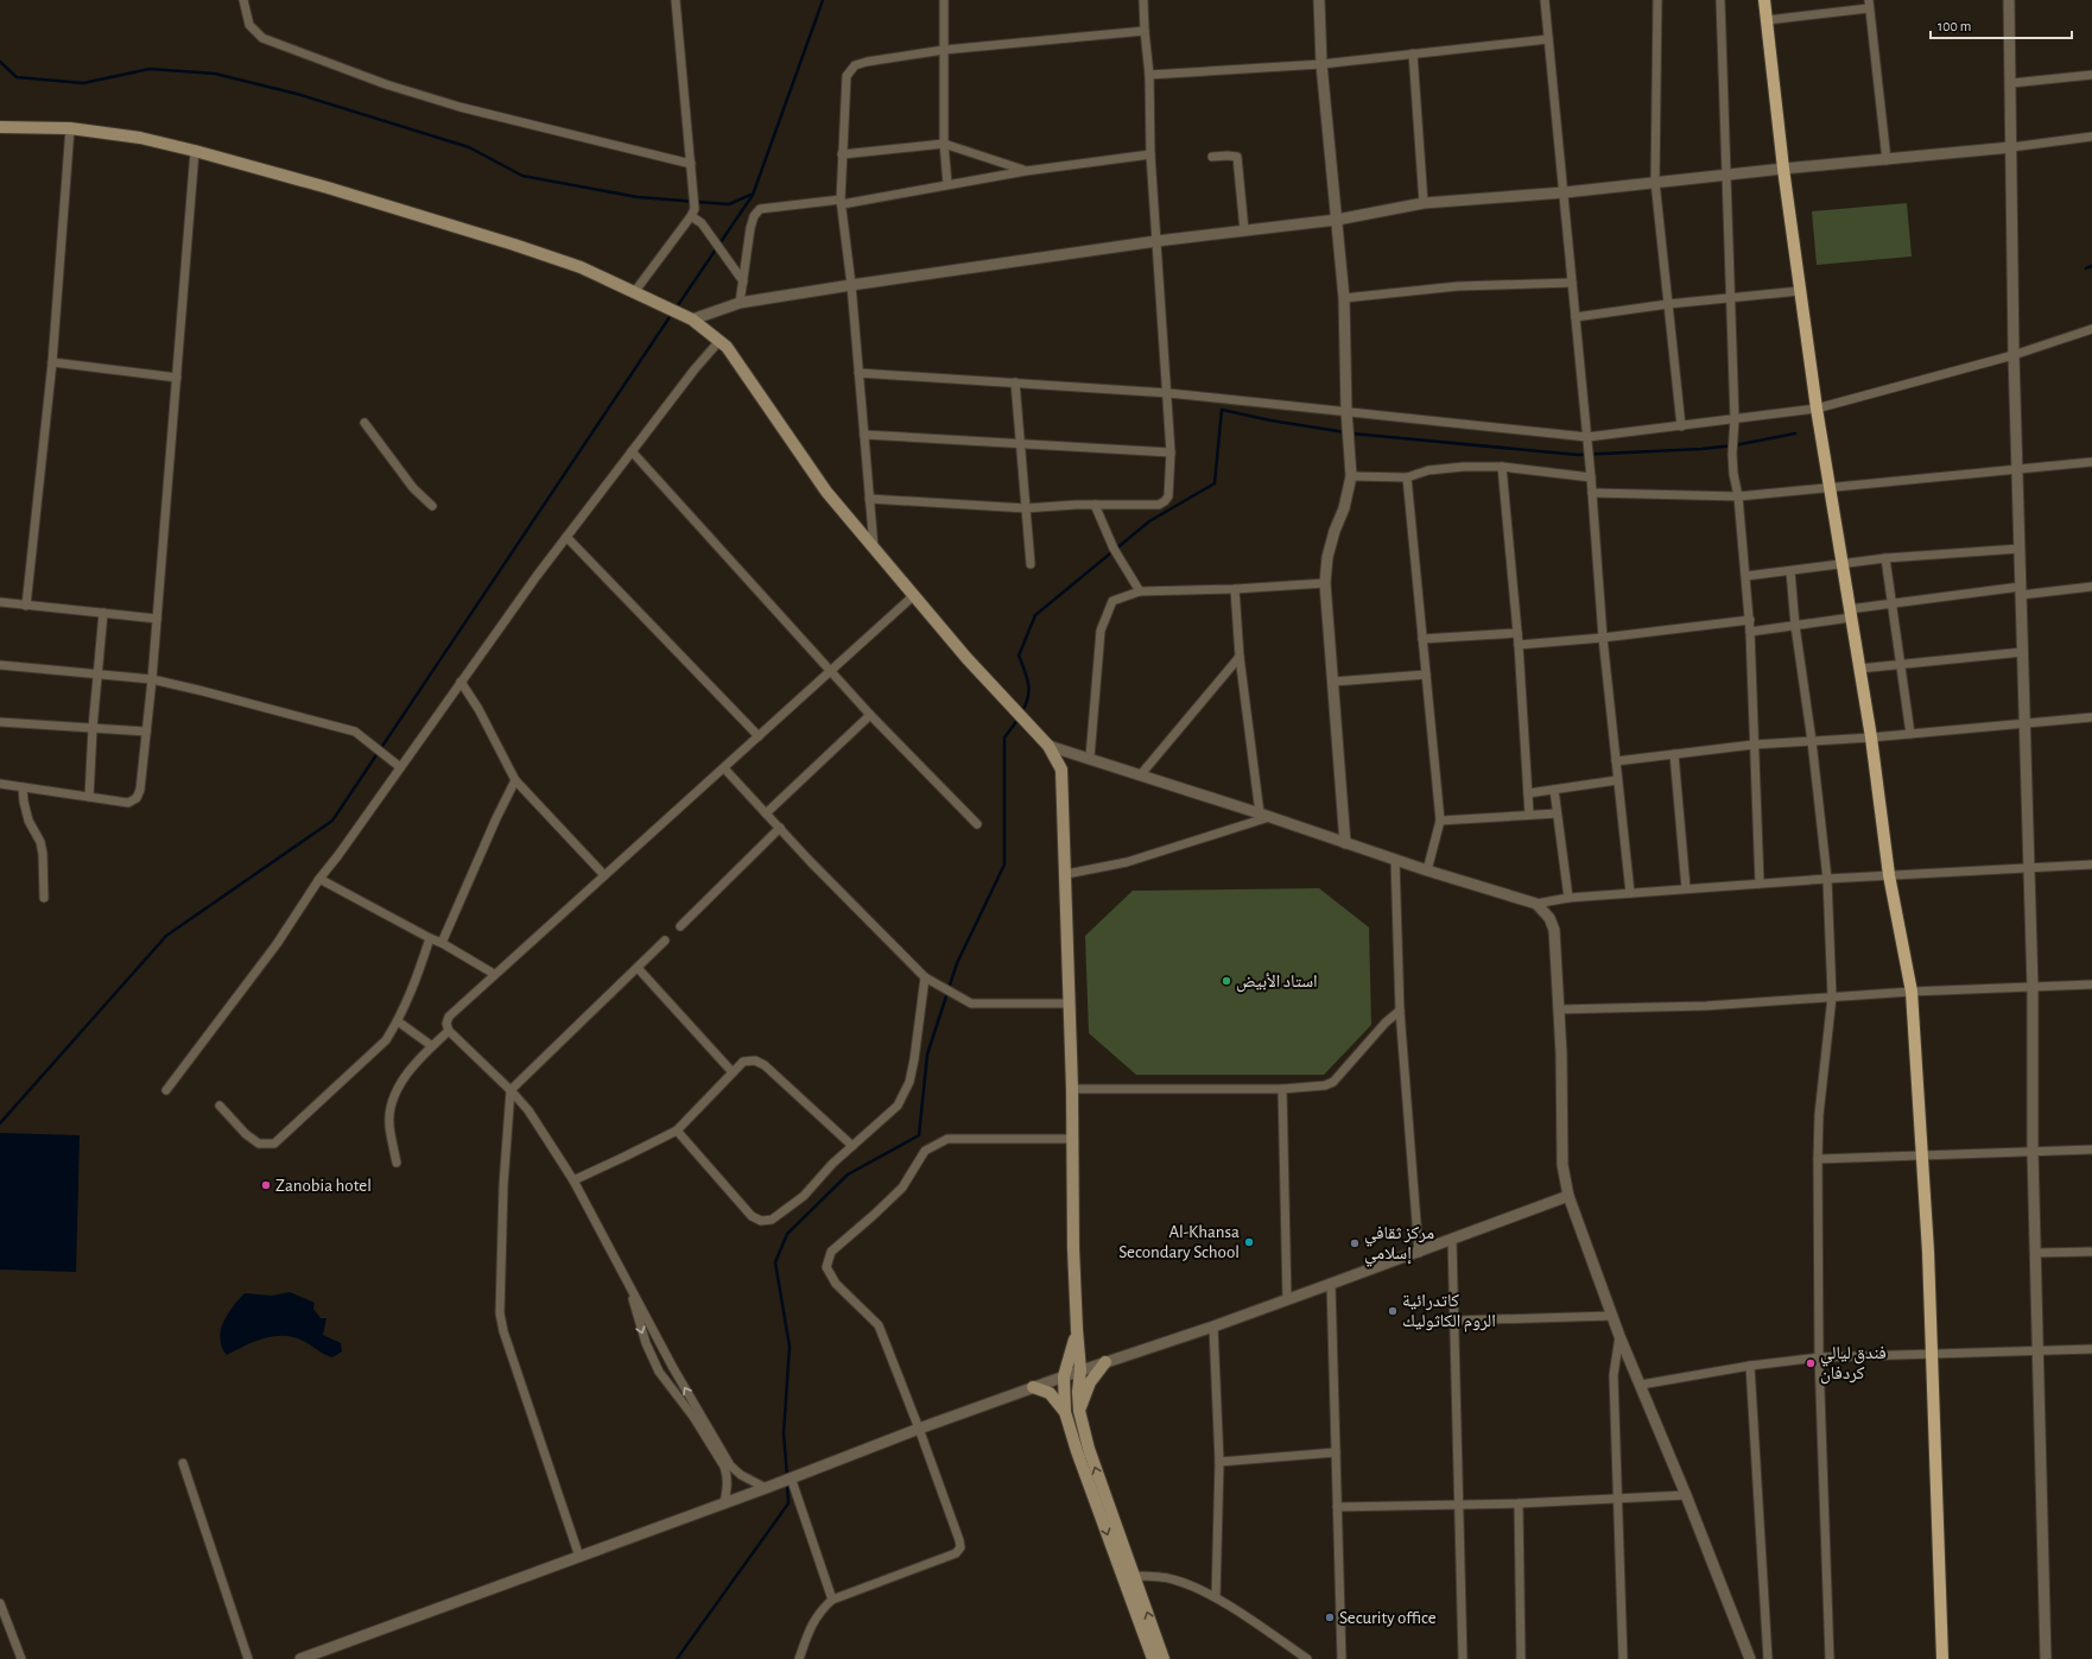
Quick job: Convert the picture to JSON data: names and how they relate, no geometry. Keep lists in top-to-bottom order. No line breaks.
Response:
{"places":["استاد الأبيض","Zanobia hotel","Al-Khansa Secondary School","مركز ثقافي إسلامي","كاتدرائية الروم الكاثوليك","فندق ليالي كردفان","Security office"],"scale_bar":"100 m"}
